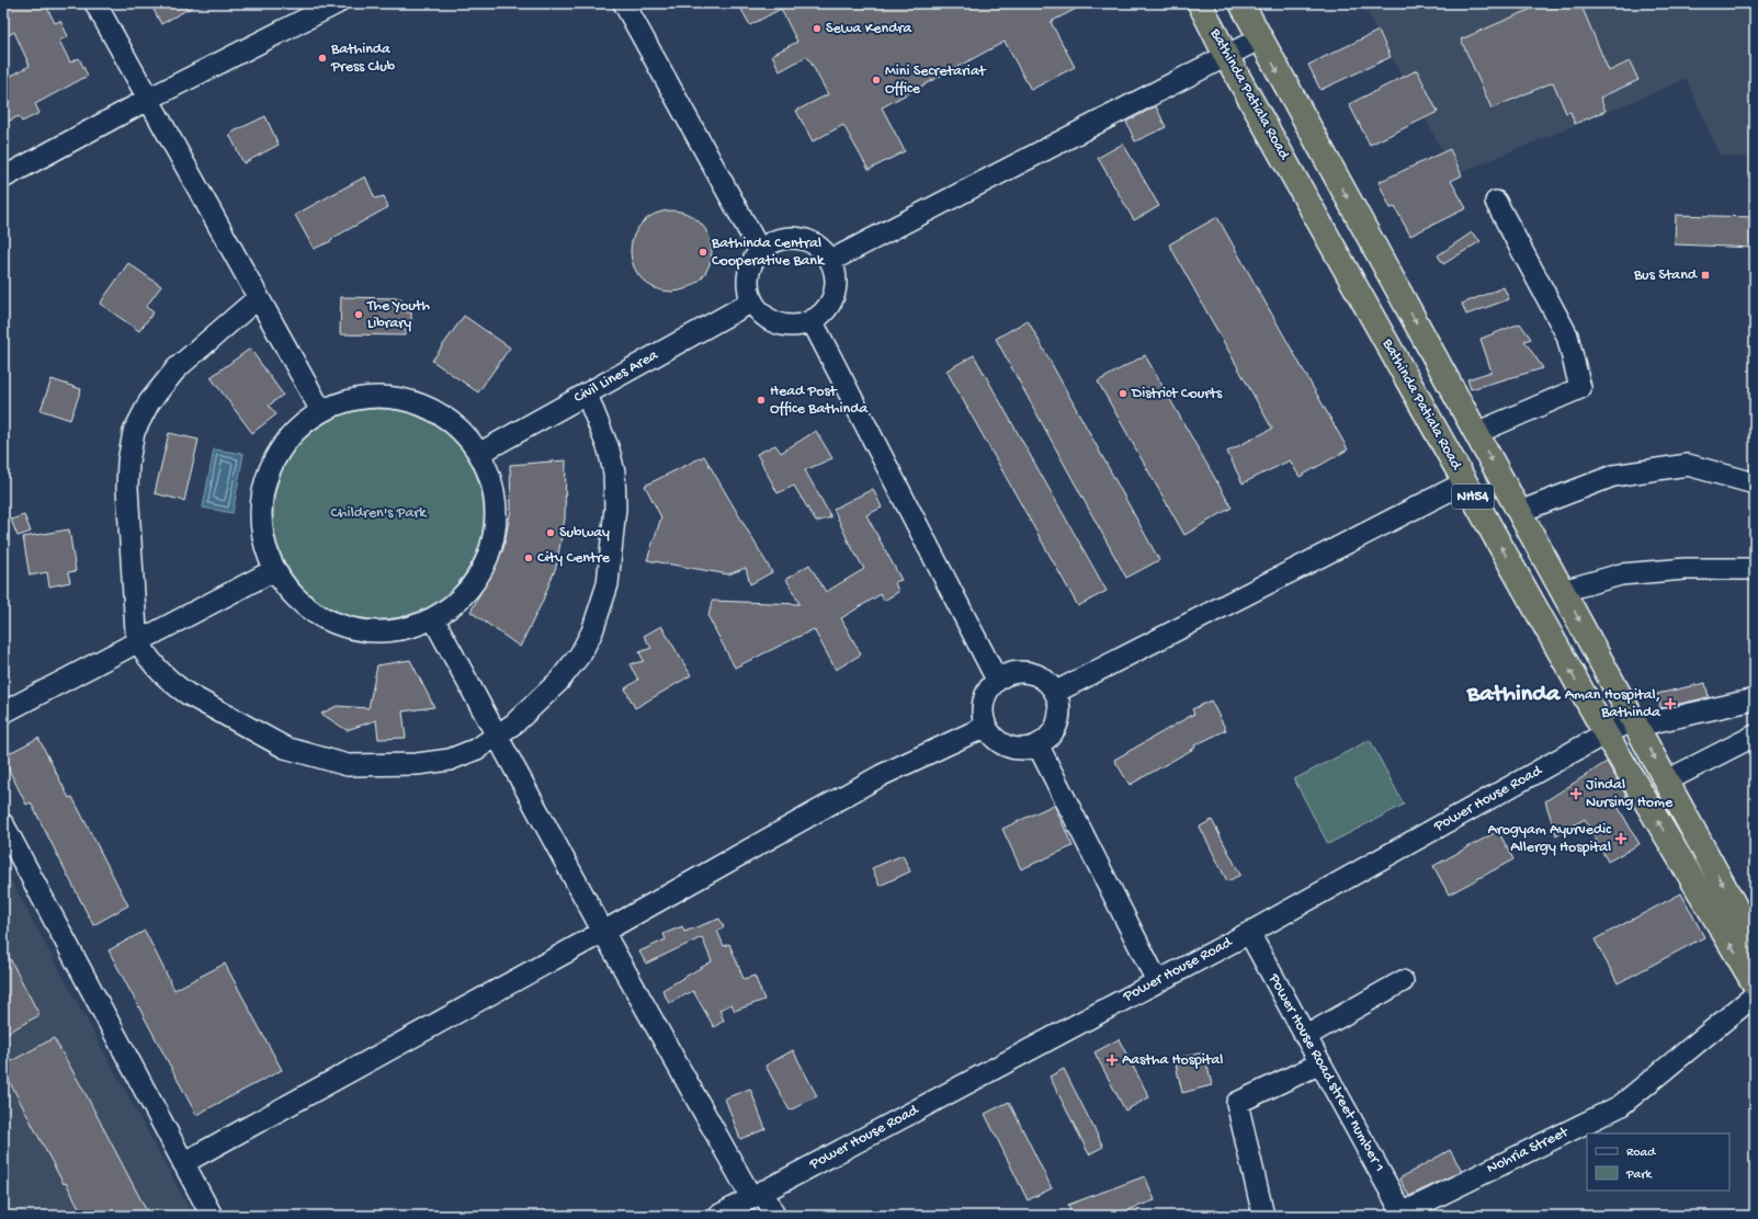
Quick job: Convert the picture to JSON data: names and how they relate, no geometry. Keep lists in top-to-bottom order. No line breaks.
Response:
{"streets":{"highway":["Bathinda Patiala Road","NH54"],"street":["Civil Lines Area","Power House Road","Power House Road street number 1","Nohria Street"]},"crossings":[["Bathinda Patiala Road","Power House Road"],["NH54","Power House Road"],["Power House Road","Power House Road street number 1"],["Power House Road street number 1","Nohria Street"]],"districts":["Bathinda"],"parks":["Children's Park"],"places":{"other":["Sewa Kendra","Bathinda Press Club","Mini Secretariat Office","Bathinda Central Cooperative Bank","The Youth Library","District Courts","Head Post Office Bathinda","Subway","City Centre"],"transit":["Bus Stand"],"health":["Aman Hospital, Bathinda","Jindal Nursing Home","Arogyam Ayurvedic Allergy Hospital","Aastha Hospital"]},"legend":["Road","Park"]}
